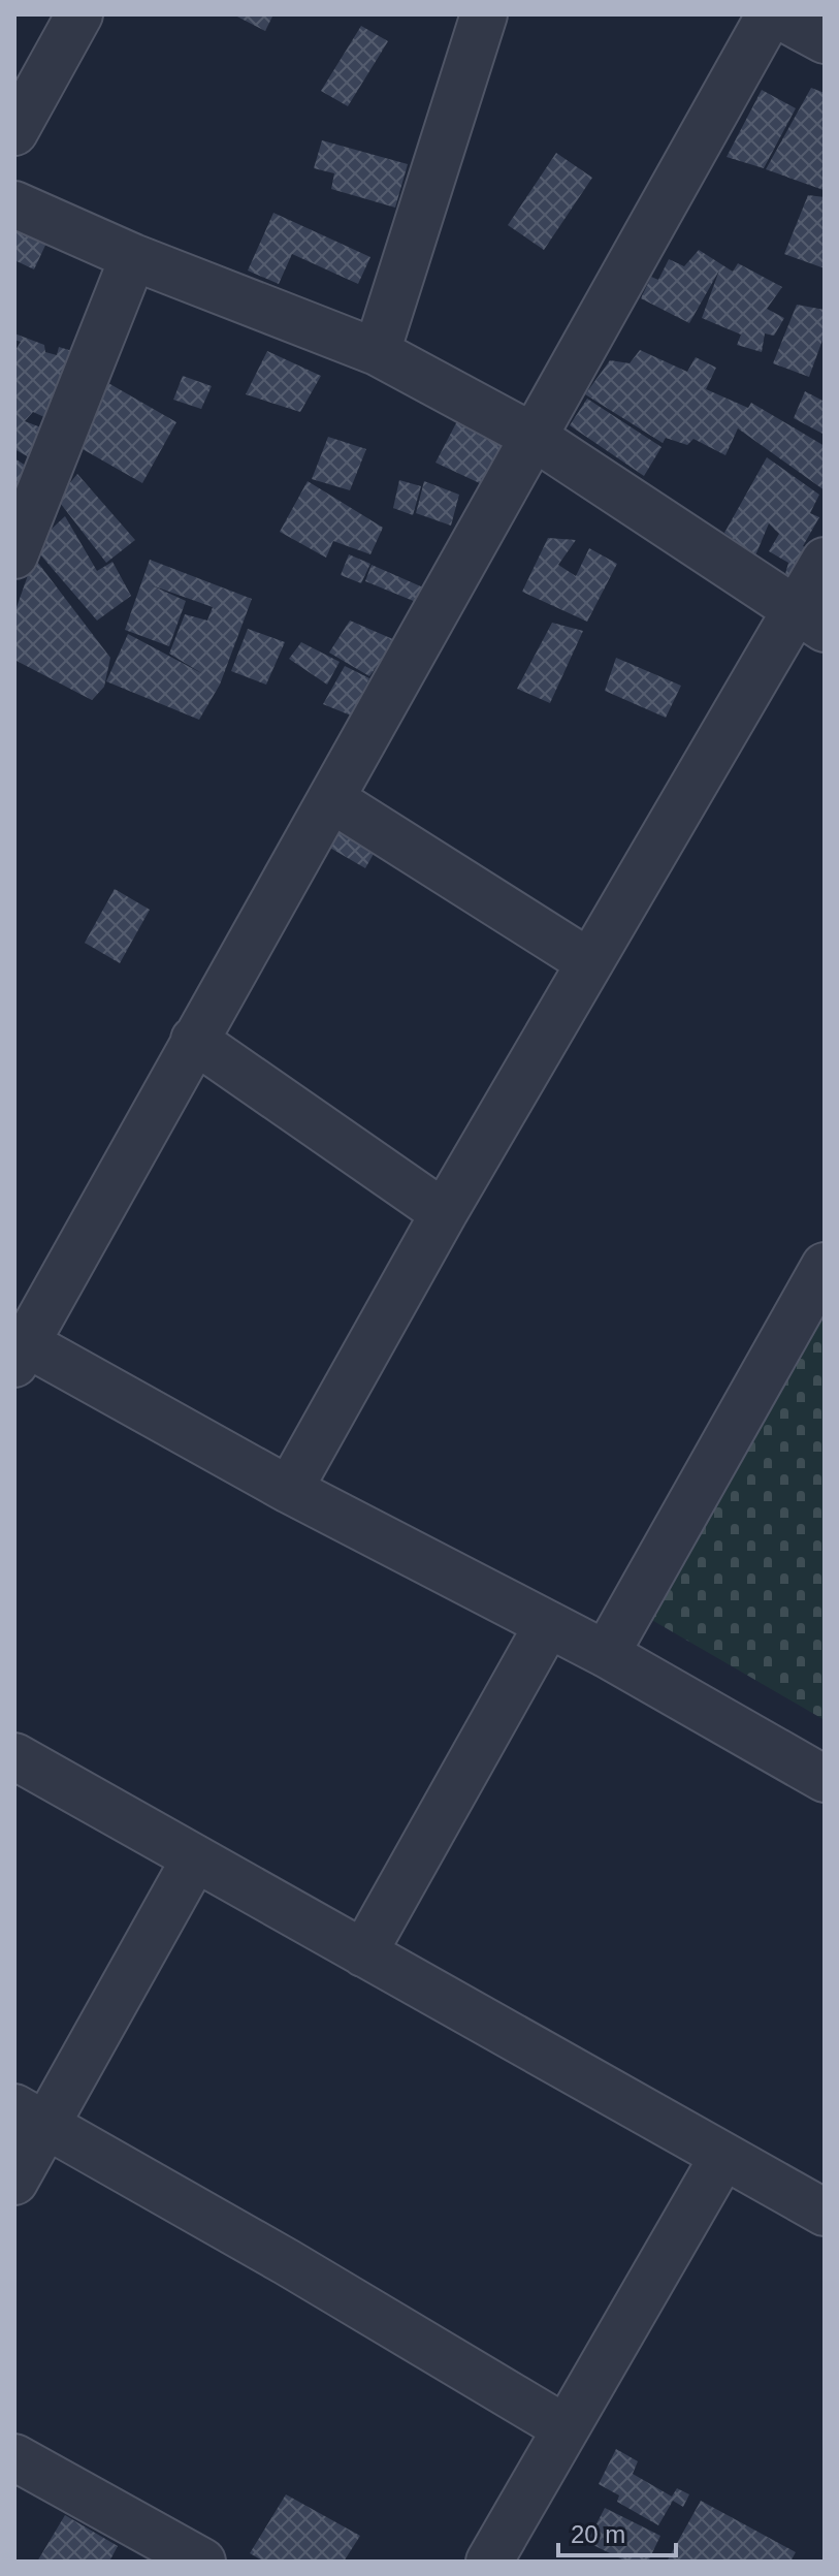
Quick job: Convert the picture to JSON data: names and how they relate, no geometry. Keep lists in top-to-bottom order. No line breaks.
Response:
{"scale_bar":"20 m"}
